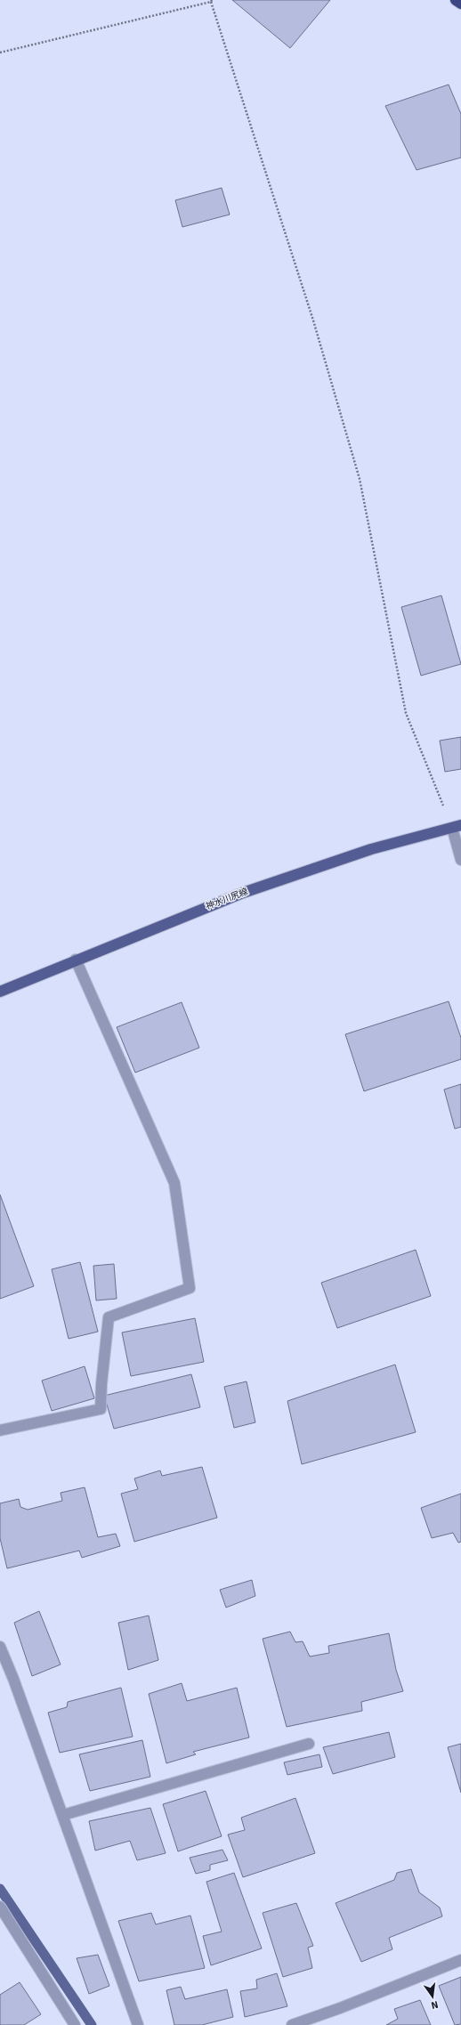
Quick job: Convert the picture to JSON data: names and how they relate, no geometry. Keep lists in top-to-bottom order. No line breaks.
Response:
{"streets":{"main road":["神水川尻線"]},"north":"bottom"}
